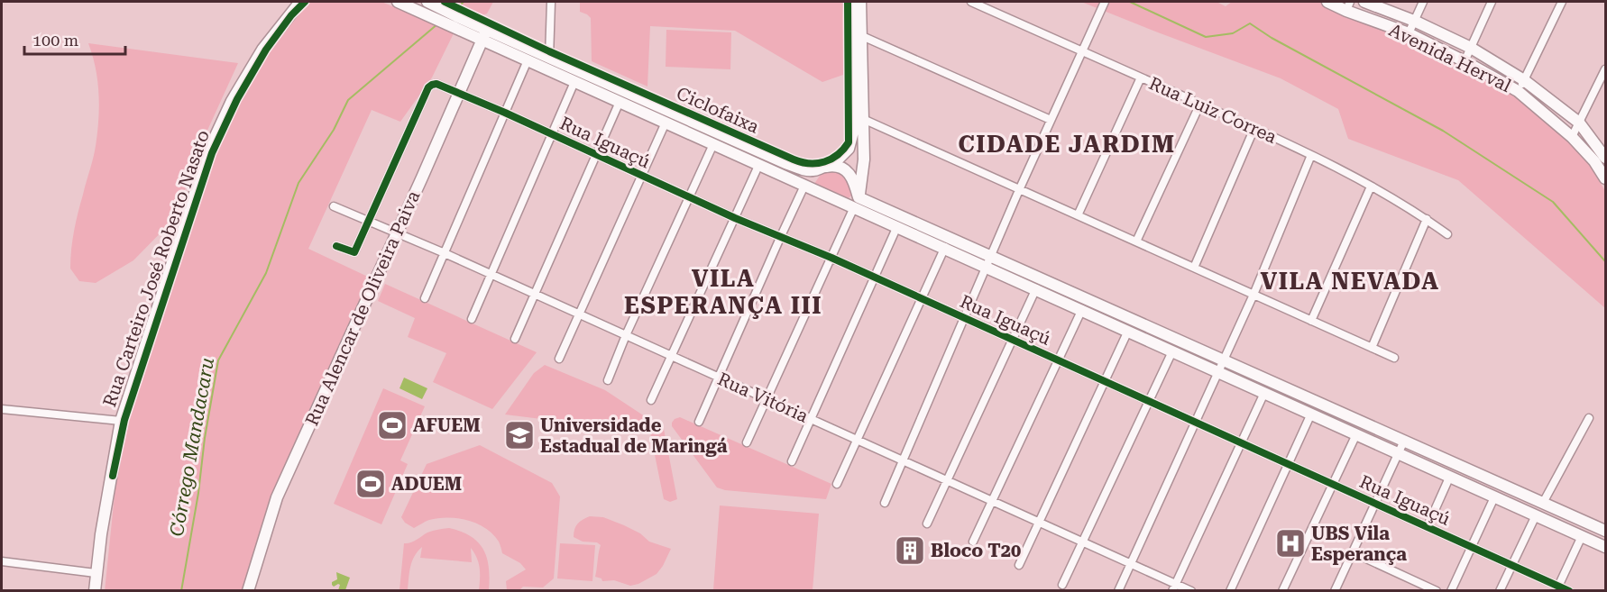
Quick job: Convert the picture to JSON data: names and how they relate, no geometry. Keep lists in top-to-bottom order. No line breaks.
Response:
{"streets":{"main road":["Avenida Herval","Rua Carteiro José Roberto Nasato","Rua Alencar de Oliveira Paiva"],"street":["Rua Luiz Correa","Rua Iguaçú","Rua Vitória"],"cycle path":["Ciclofaixa"]},"crossings":[["Rua Iguaçú","Rua Alencar de Oliveira Paiva"],["Rua Iguaçú","Rua Vitória"],["Rua Alencar de Oliveira Paiva","Rua Vitória"]],"districts":["CIDADE JARDIM","VILA ESPERANÇA III","VILA NEVADA"],"water":["Córrego Mandacaru"],"places":{"sports":["AFUEM","ADUEM"],"school or university":["Universidade Estadual de Maringá"],"hospital":["UBS Vila Esperança"],"building":["Bloco T20"]},"scale_bar":"100 m"}
